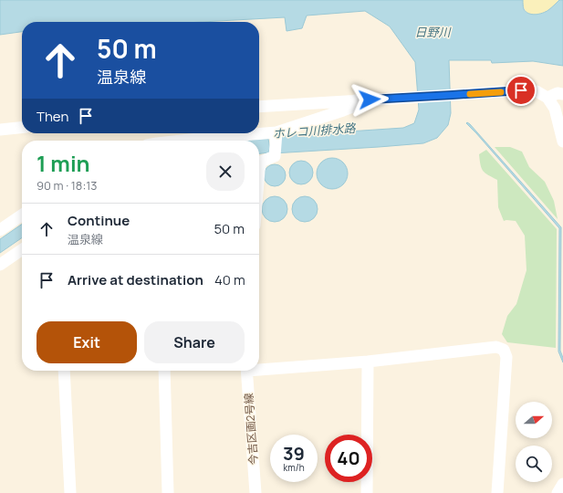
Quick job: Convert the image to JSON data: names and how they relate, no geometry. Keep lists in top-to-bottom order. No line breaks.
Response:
{"streets":{"street":["今吉区画2号線"]},"water":["日野川","ホレコ川排水路"],"north":"right","page":{"turn":["50 m","温泉線"],"then":"Then","heading":["1 min","90 m · 18:13"],"list":[{"name":"Continue","note":"温泉線","value":"50 m"},{"name":"Arrive at destination","value":"40 m"}],"buttons":["Exit","Share"],"speed":"39 km/h","limit":"40"}}
